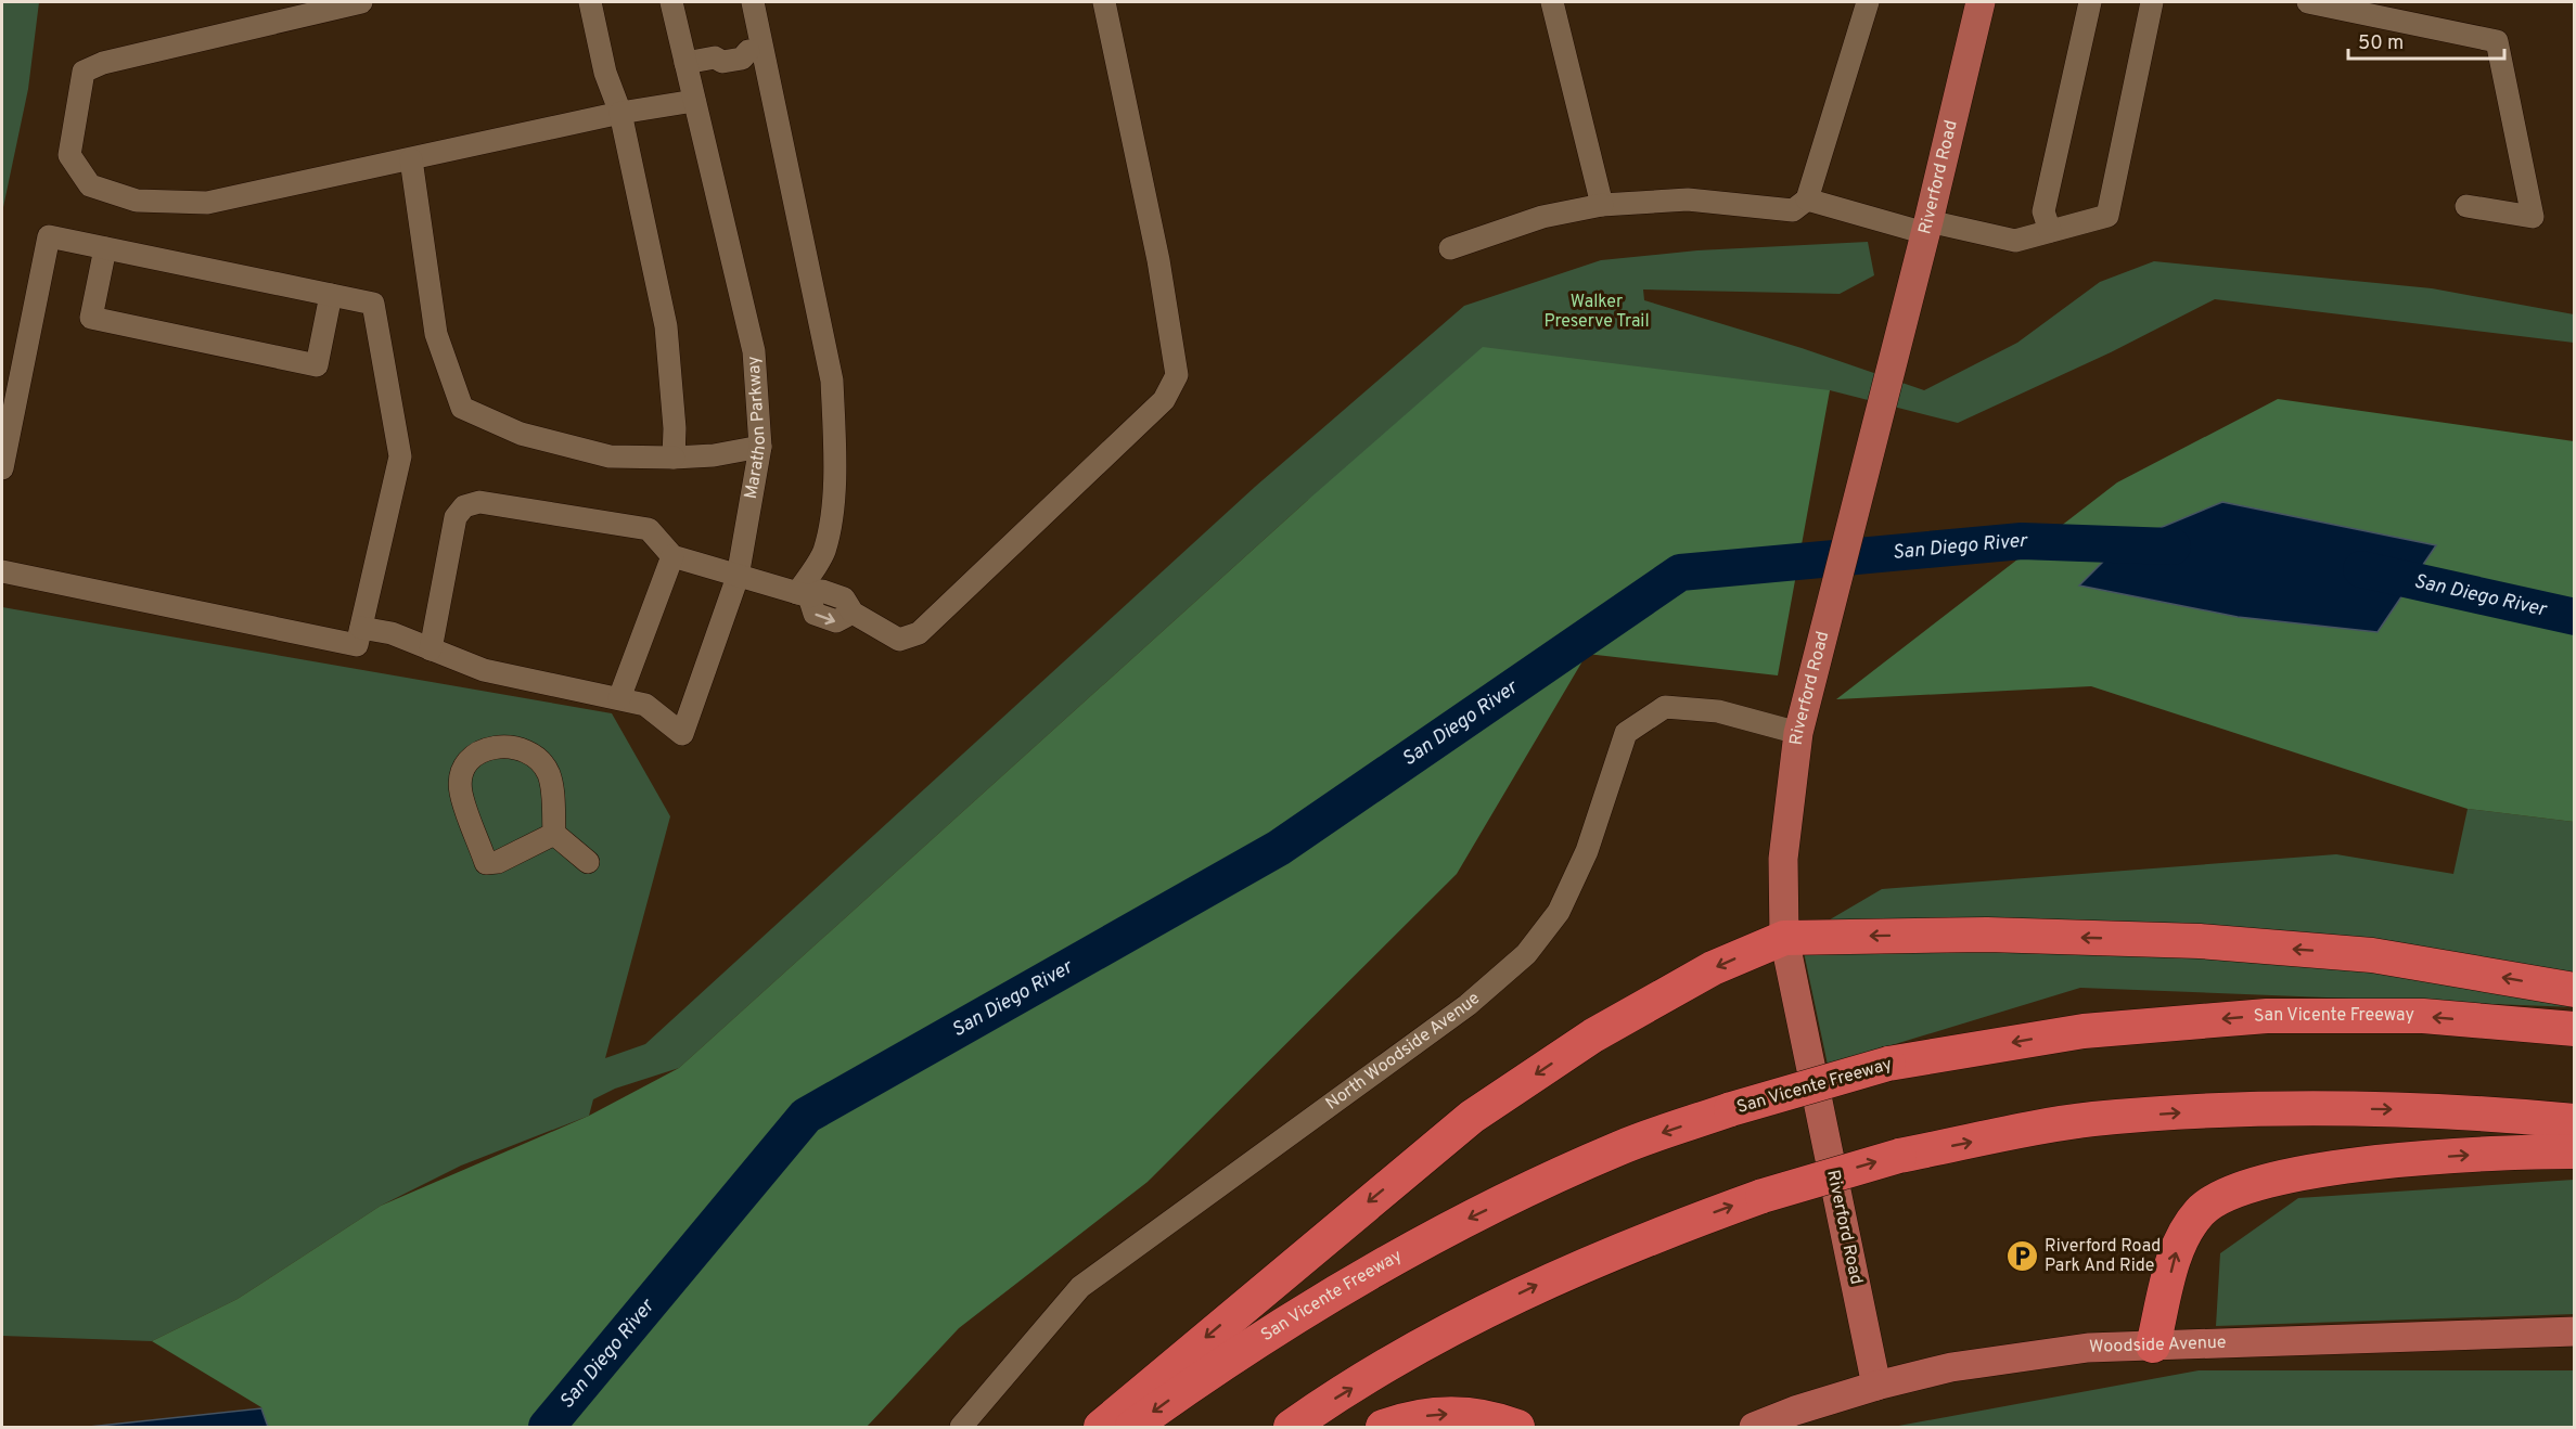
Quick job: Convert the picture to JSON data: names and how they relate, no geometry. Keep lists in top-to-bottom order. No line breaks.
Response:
{"streets":{"highway":["San Vicente Freeway"],"main road":["Riverford Road","Woodside Avenue"],"street":["Marathon Parkway","North Woodside Avenue"]},"crossings":[["Riverford Road","North Woodside Avenue"],["Riverford Road","Woodside Avenue"]],"water":["San Diego River"],"parks":["Walker Preserve Trail"],"places":{"parking":["Riverford Road Park And Ride"]},"scale_bar":"50 m"}
